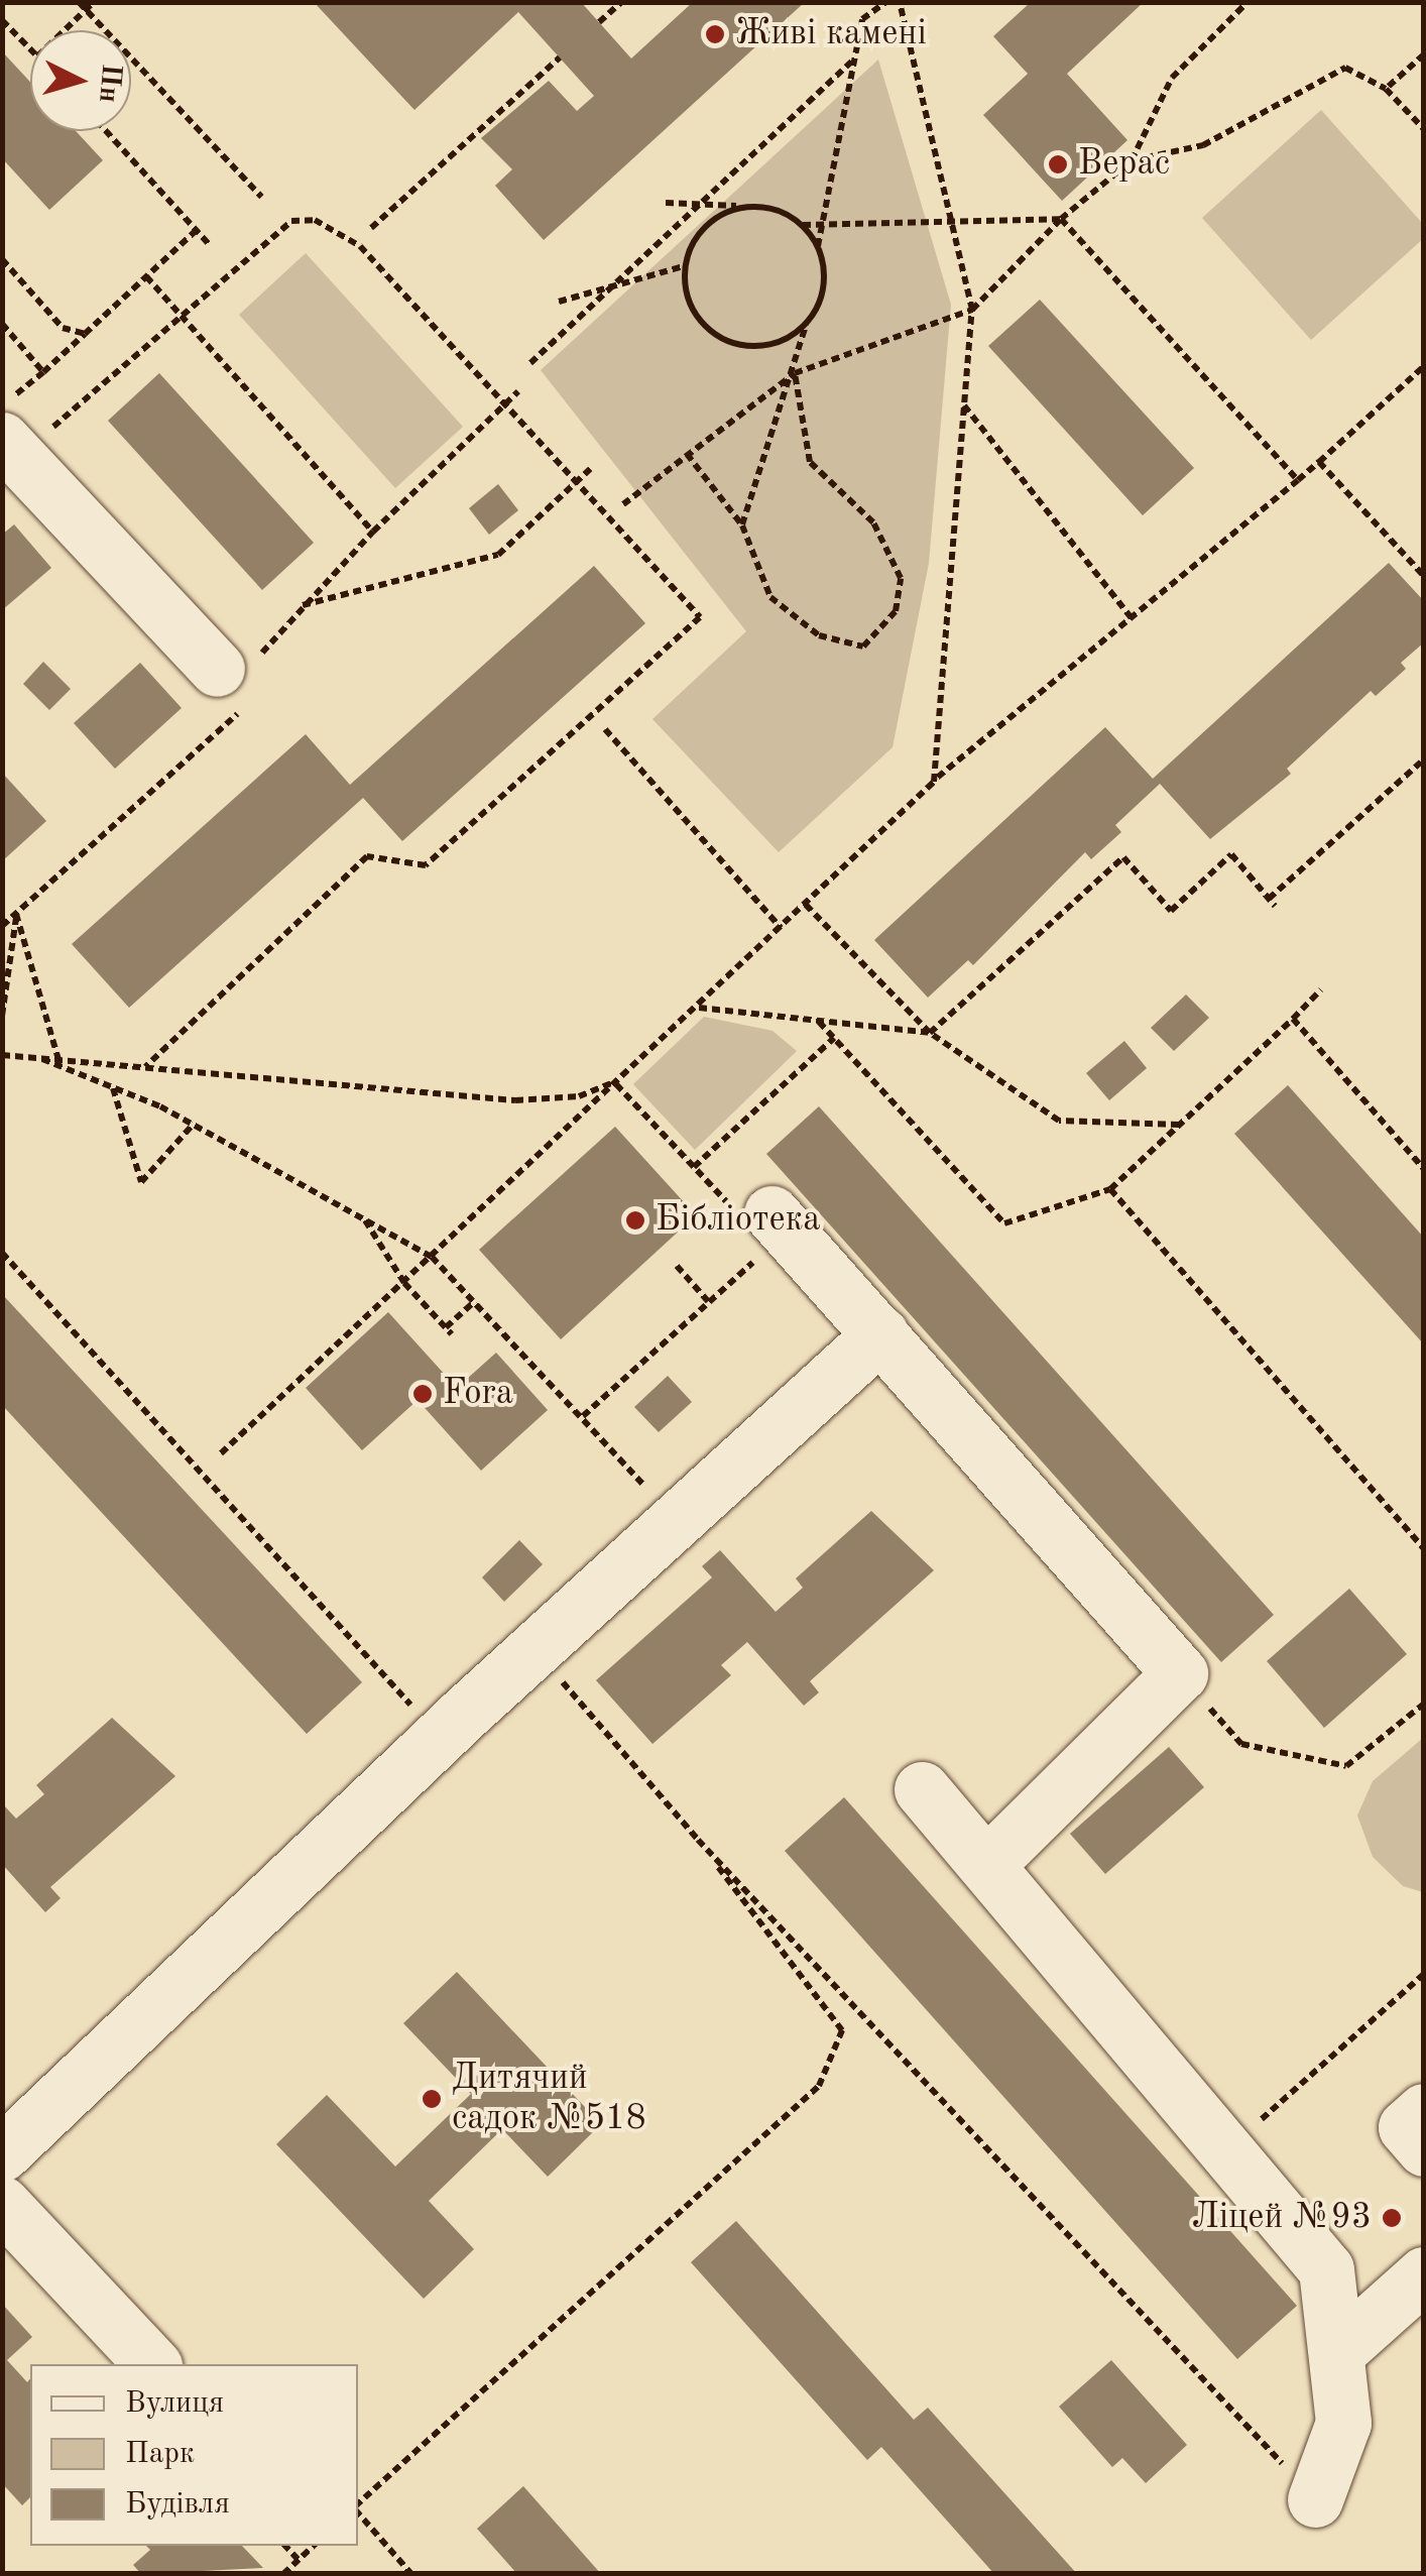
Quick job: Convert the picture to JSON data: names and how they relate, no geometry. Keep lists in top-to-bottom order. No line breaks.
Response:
{"places":["Живі камені","Верас","Бібліотека","Fora","Дитячий садок №518","Ліцей №93"],"legend":["Вулиця","Парк","Будівля"],"north":"right"}
